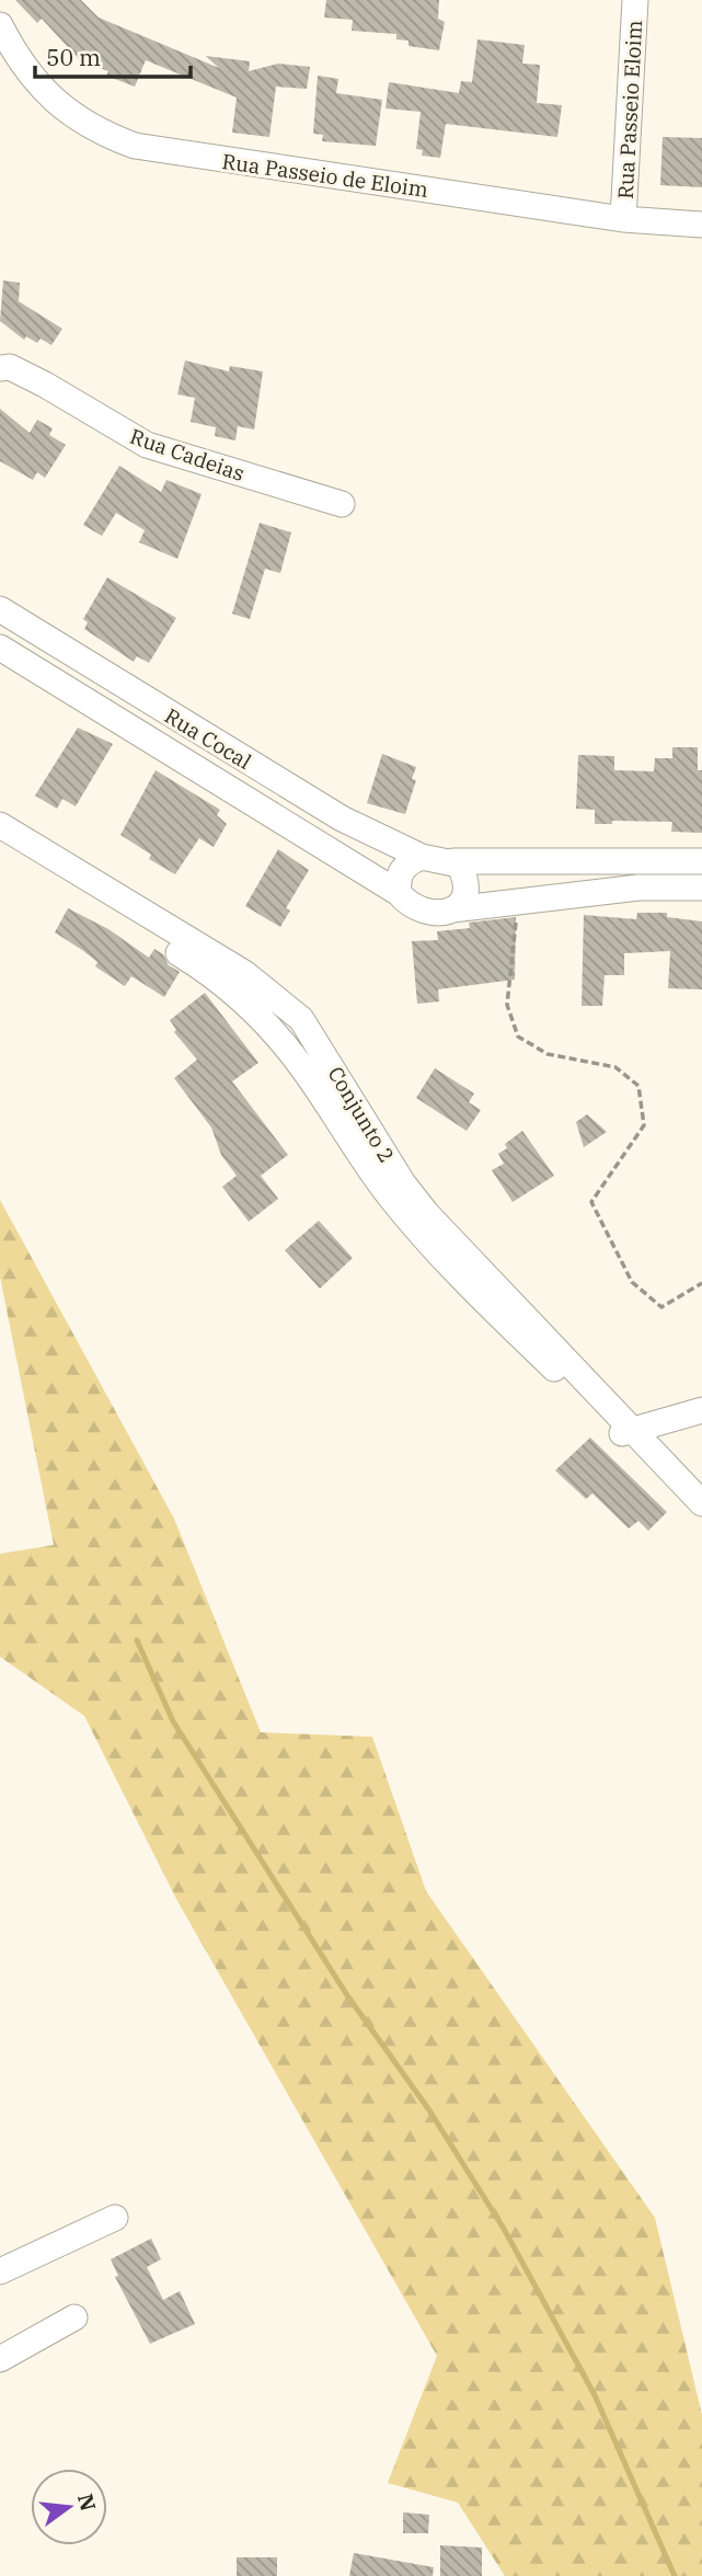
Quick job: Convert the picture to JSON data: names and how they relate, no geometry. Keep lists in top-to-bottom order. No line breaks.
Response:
{"streets":{"street":["Rua Passeio Eloim","Rua Passeio de Eloim","Rua Cadeias","Rua Cocal","Conjunto 2"]},"crossings":[["Rua Passeio Eloim","Rua Passeio de Eloim"]],"scale_bar":"50 m","north":"right"}
